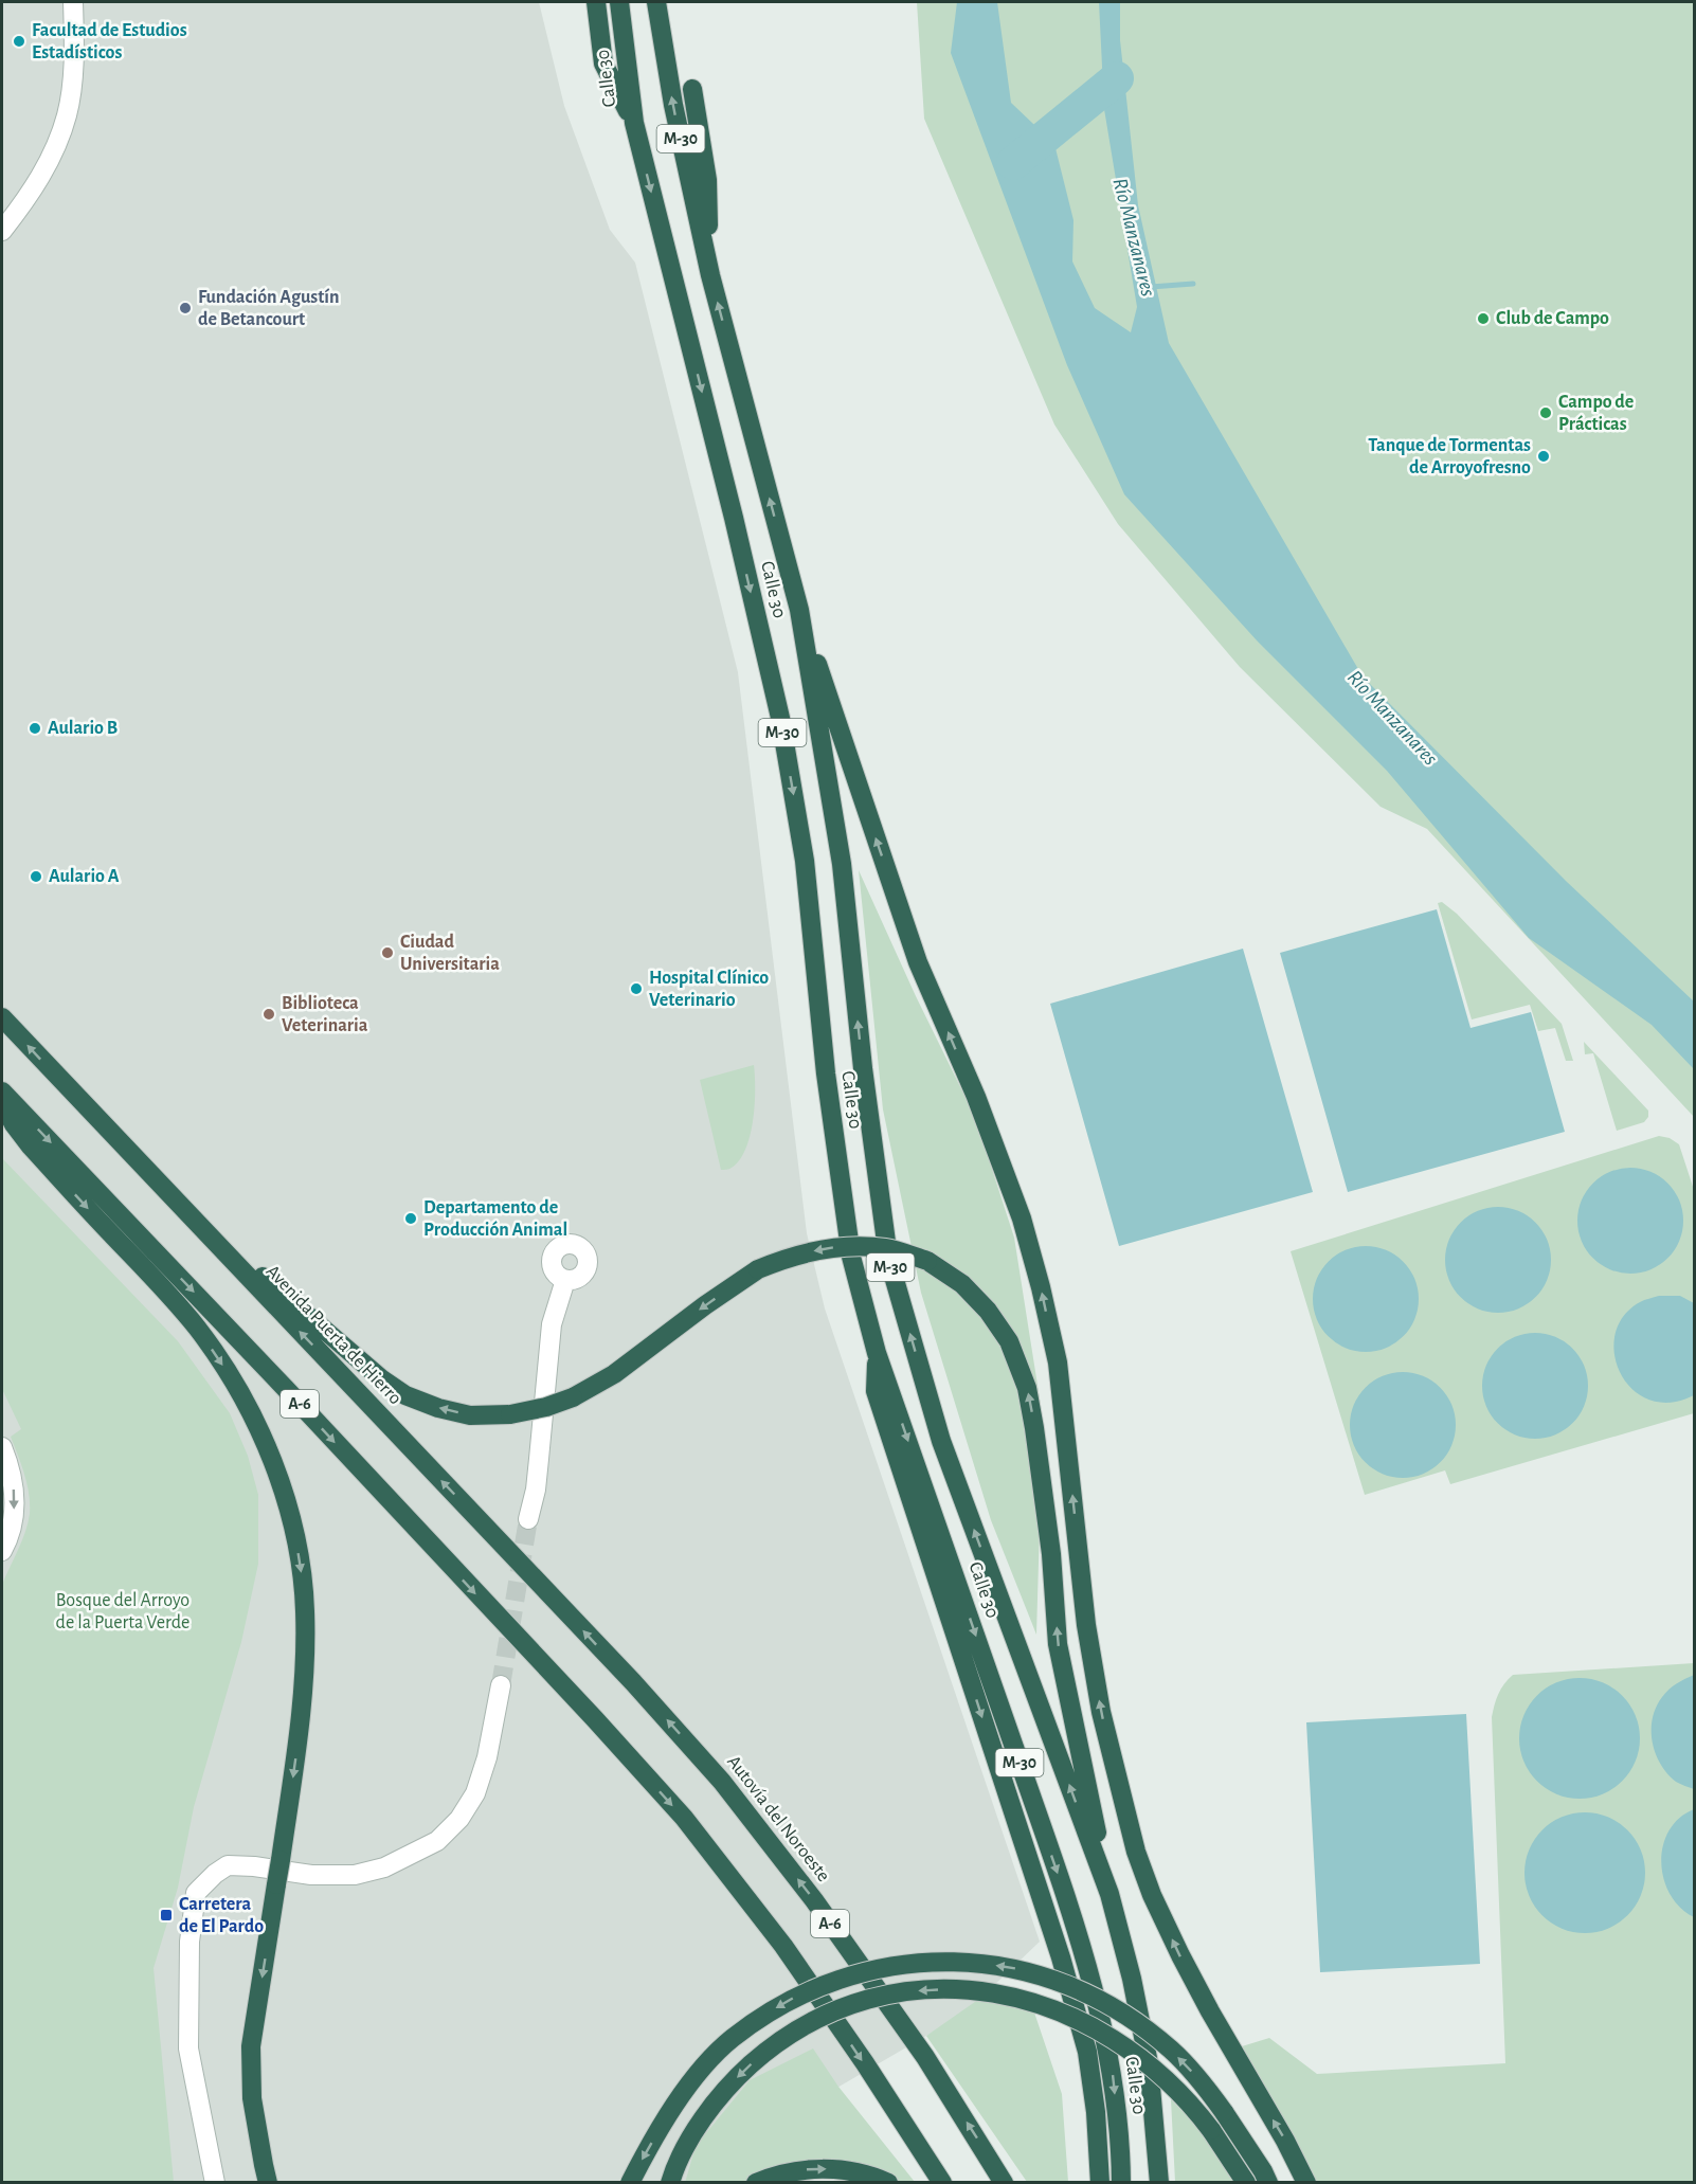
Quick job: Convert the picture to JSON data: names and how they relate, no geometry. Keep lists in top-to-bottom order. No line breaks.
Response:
{"streets":{"highway":["Calle 30","M-30","Avenida Puerta de Hierro","A-6","Autovía del Noroeste"]},"crossings":[["Calle 30","M-30"],["Avenida Puerta de Hierro","Autovía del Noroeste"]],"water":["Río Manzanares"],"parks":["Bosque del Arroyo de la Puerta Verde"],"places":{"other":["Facultad de Estudios Estadísticos","Fundación Agustín de Betancourt","Club de Campo","Campo de Prácticas","Tanque de Tormentas de Arroyofresno","Aulario B","Aulario A","Ciudad Universitaria","Hospital Clínico Veterinario","Biblioteca Veterinaria","Departamento de Producción Animal"],"transit":["Carretera de El Pardo"]}}
